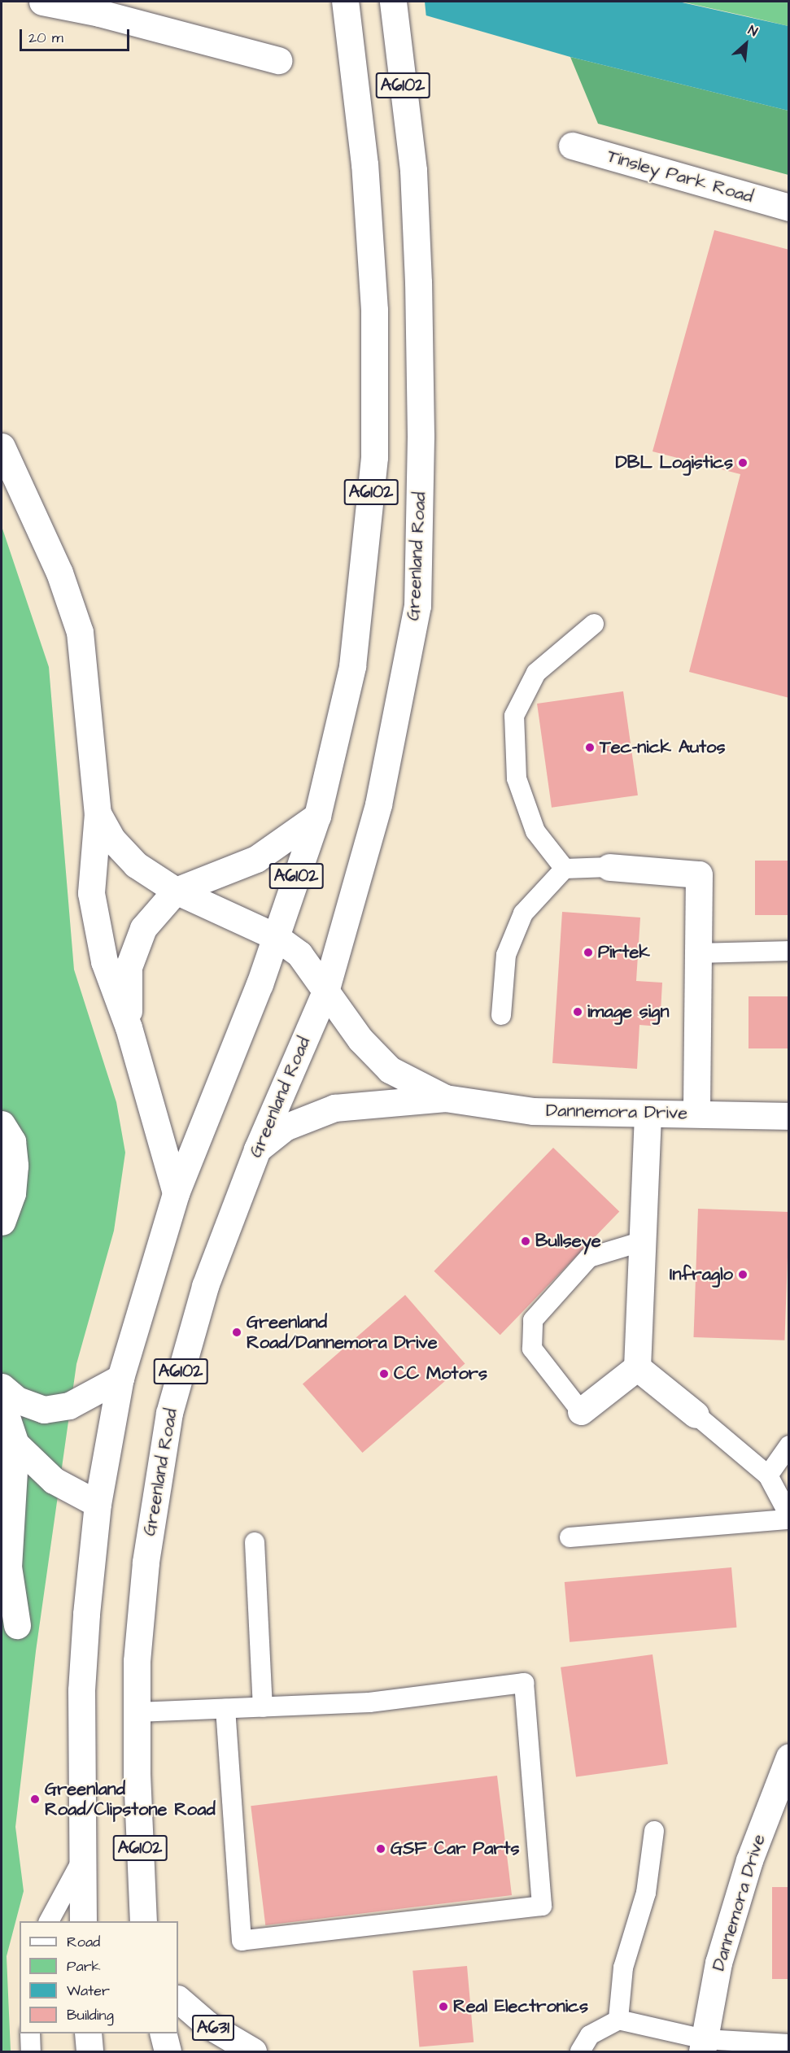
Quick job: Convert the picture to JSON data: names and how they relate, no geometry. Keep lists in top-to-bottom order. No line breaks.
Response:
{"streets":{"main road":["A6102","Tinsley Park Road","Greenland Road","Dannemora Drive","A631"]},"crossings":[["Greenland Road","Dannemora Drive"]],"places":["DBL Logistics","Tec-nick Autos","Pirtek","image sign","Bullseye","Infraglo","Greenland Road/Dannemora Drive","CC Motors","Greenland Road/Clipstone Road","GSF Car Parts","Real Electronics"],"legend":["Road","Park","Water","Building"],"scale_bar":"20 m","north":"top right"}
